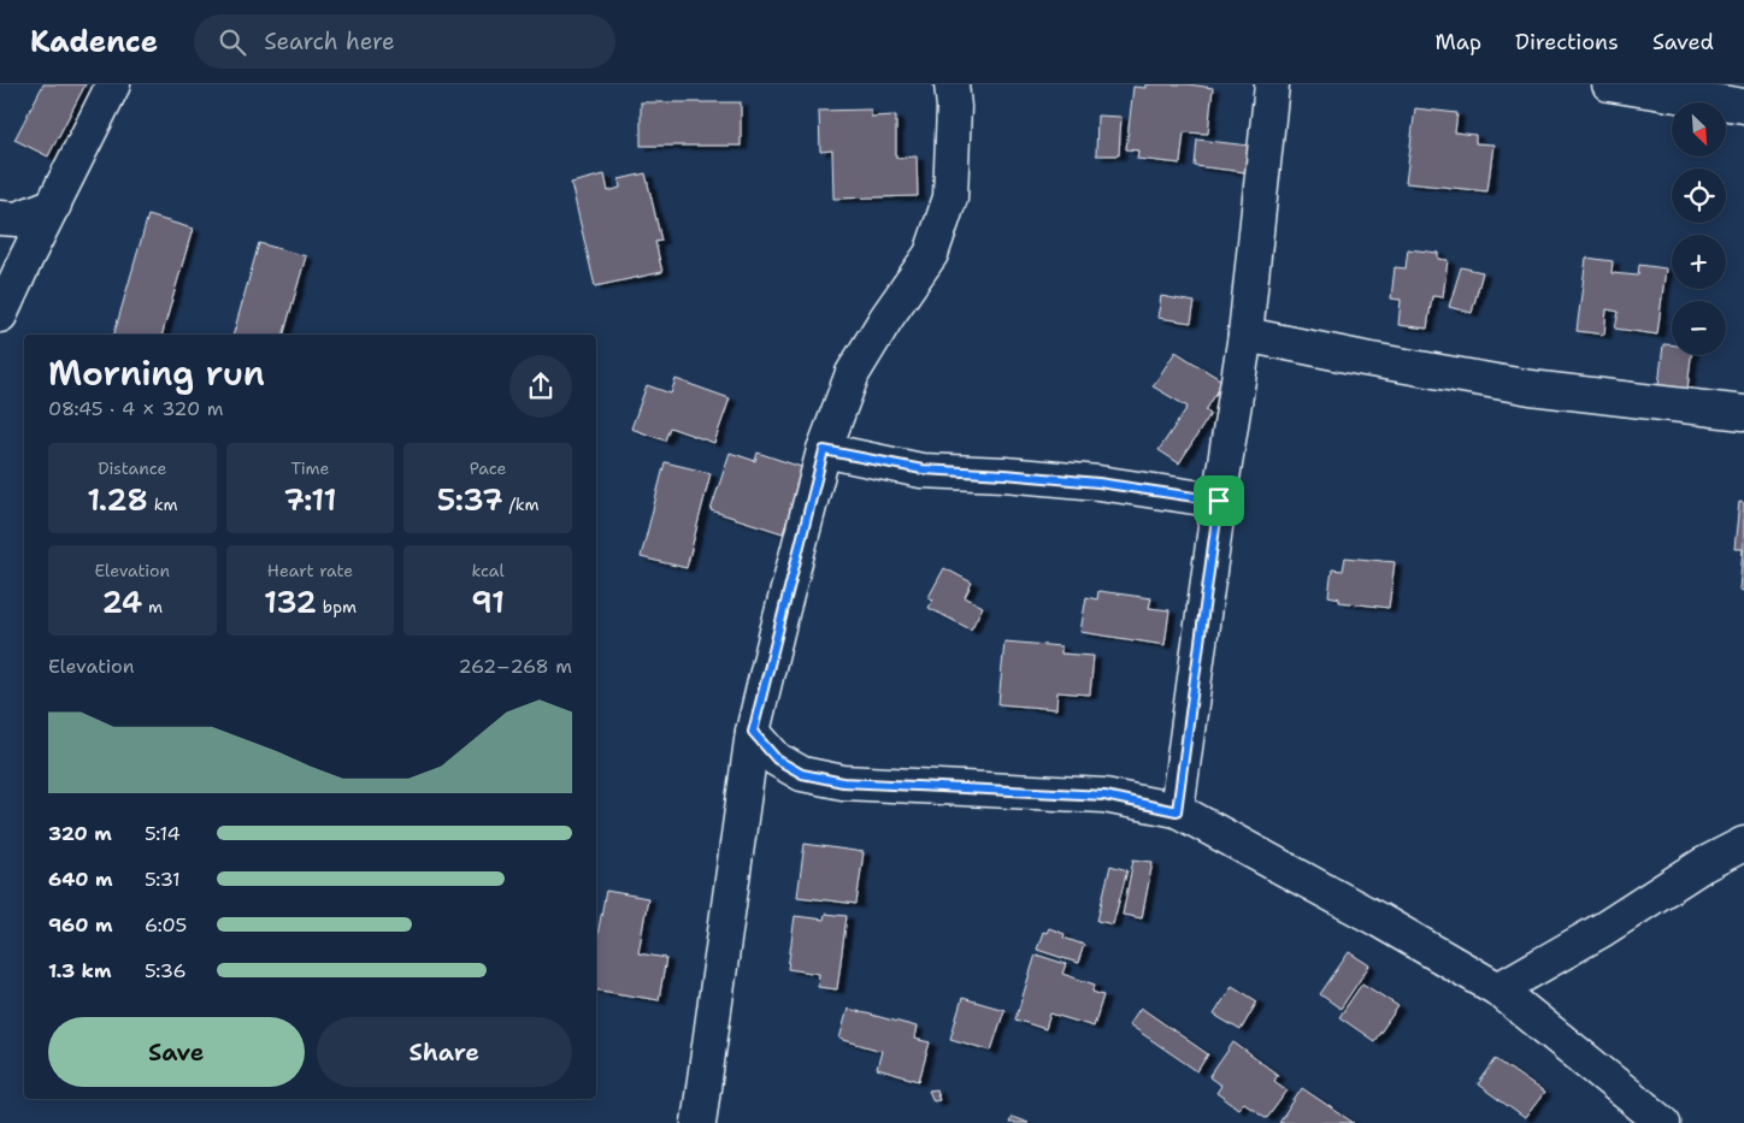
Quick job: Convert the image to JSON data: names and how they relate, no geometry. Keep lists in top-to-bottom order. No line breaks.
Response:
{"north":"bottom right","page":{"header":"Kadence","search":"Search here","nav":["Map","Directions","Saved"],"map_buttons":["+","−"],"heading":["Morning run","08:45 · 4 × 320 m"],"stats":[["Distance","1.28 km"],["Time","7:11"],["Pace","5:37 /km"],["Elevation","24 m"],["Heart rate","132 bpm"],["kcal","91"]],"chart":["Elevation","262–268 m"],"list":[{"name":"320 m","note":"5:14"},{"name":"640 m","note":"5:31"},{"name":"960 m","note":"6:05"},{"name":"1.3 km","note":"5:36"}],"buttons":["Save","Share"]}}
